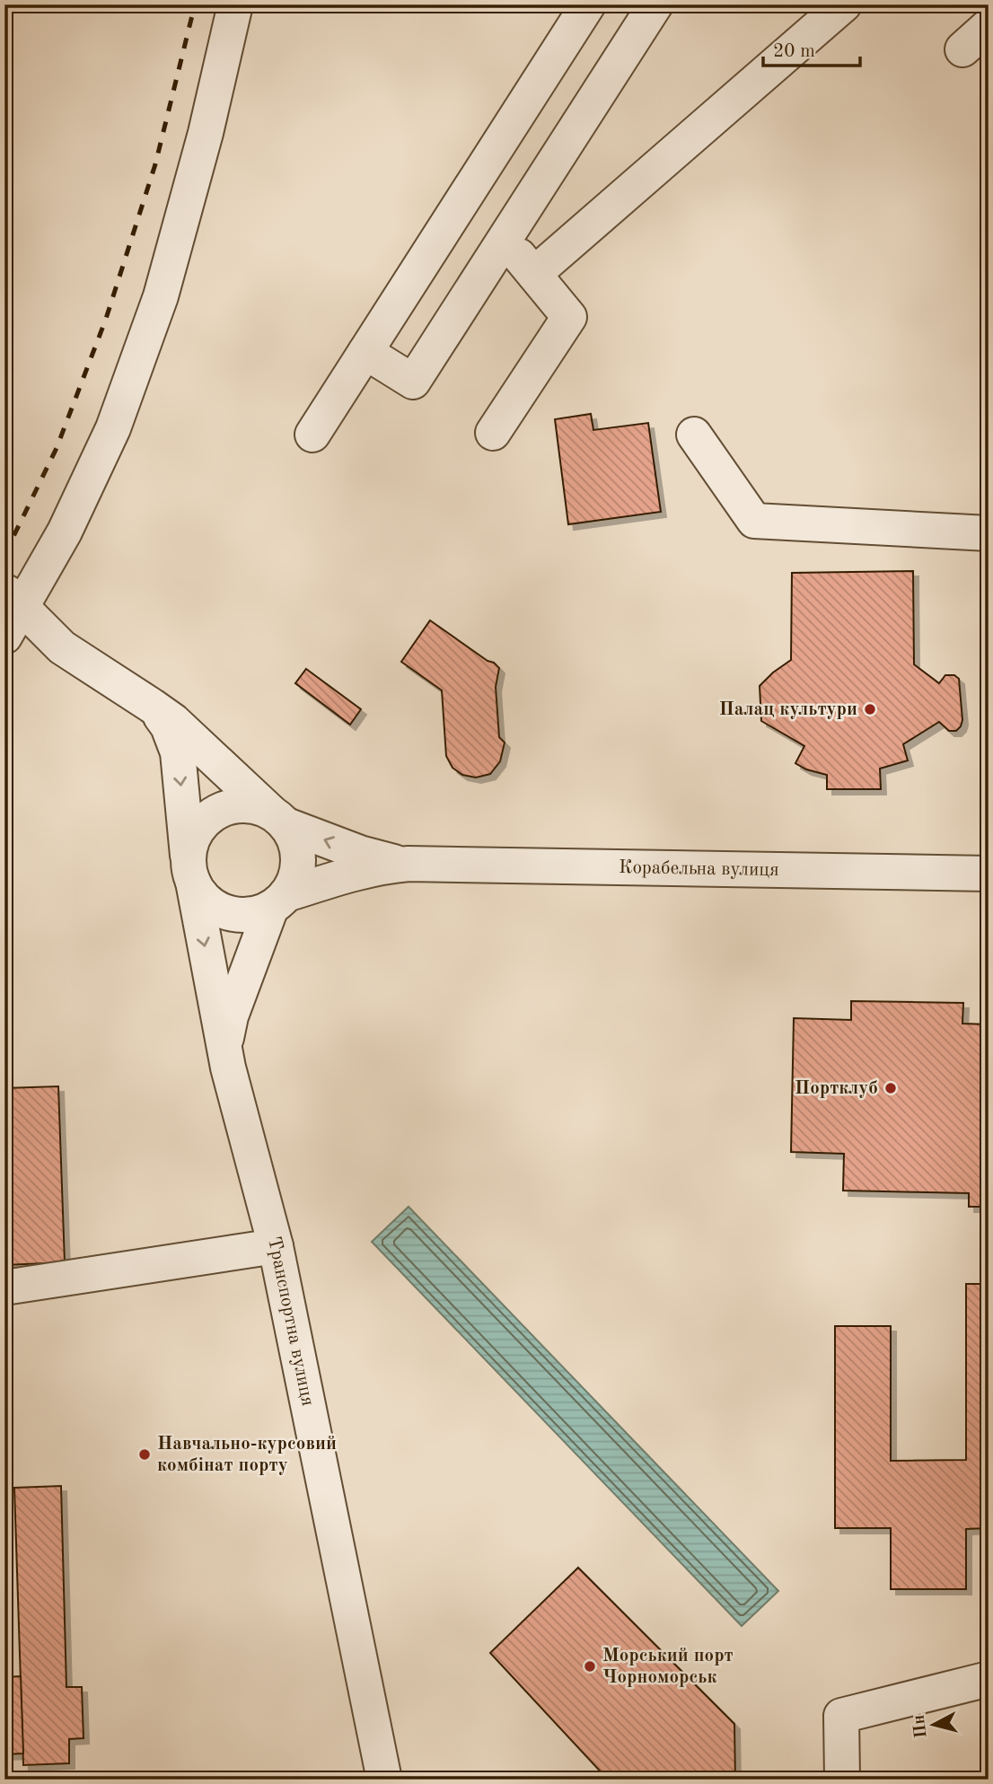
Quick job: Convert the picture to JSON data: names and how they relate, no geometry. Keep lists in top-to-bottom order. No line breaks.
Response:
{"streets":{"street":["Корабельна вулиця","Транспортна вулиця"]},"places":["Палац культури","Портклуб","Навчально-курсовий комбінат порту","Морський порт Чорноморськ"],"scale_bar":"20 m","north":"left"}
